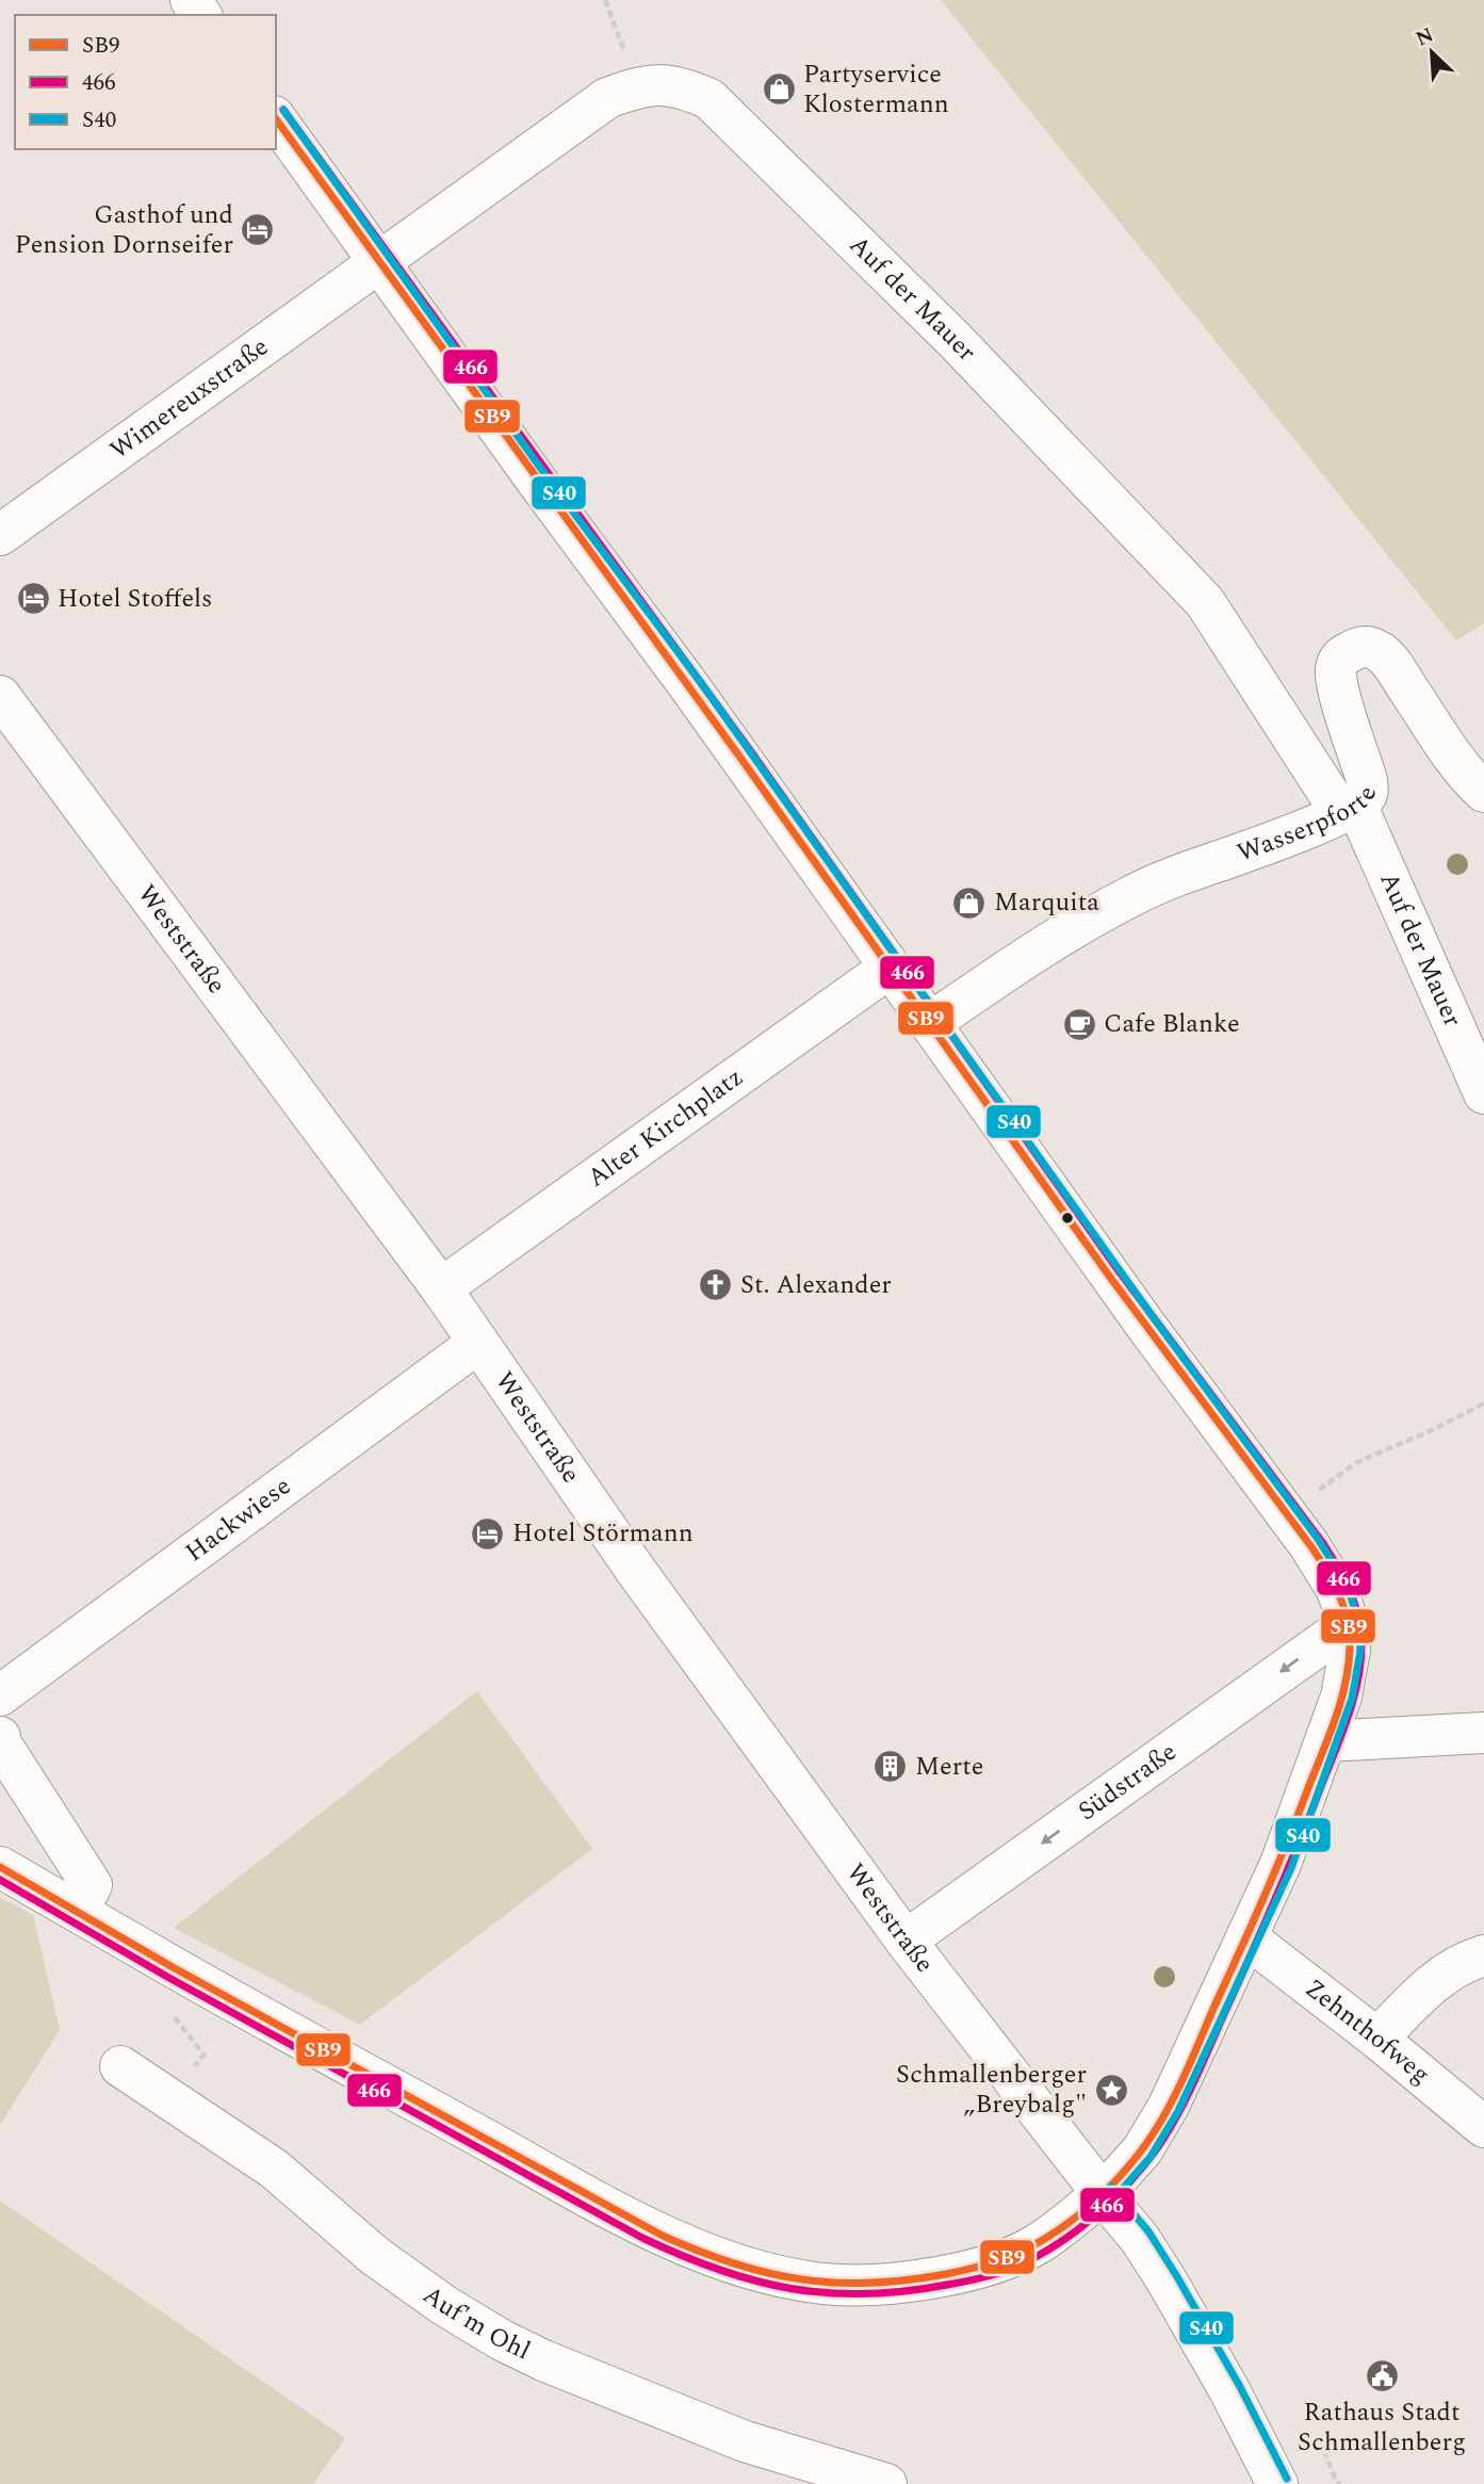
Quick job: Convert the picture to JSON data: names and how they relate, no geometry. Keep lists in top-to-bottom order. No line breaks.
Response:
{"streets":{"street":["Auf der Mauer","Wimereuxstraße","Wasserpforte","Weststraße","Alter Kirchplatz","Hackwiese","Südstraße","Zehnthofweg","Auf'm Ohl"]},"crossings":[["Auf der Mauer","Wimereuxstraße"],["Auf der Mauer","Wasserpforte"],["Weststraße","Alter Kirchplatz"],["Weststraße","Hackwiese"],["Weststraße","Südstraße"]],"one_way":["Südstraße"],"places":{"shop":["Partyservice Klostermann","Marquita"],"hotel":["Gasthof und Pension Dornseifer","Hotel Stoffels","Hotel Störmann"],"cafe":["Cafe Blanke"],"church":["St. Alexander"],"building":["Merte"],"place":["Schmallenberger „Breybalg\""],"public building":["Rathaus Stadt Schmallenberg"]},"lines":["transit line 466","transit line S40","transit line SB9"],"legend":["SB9","466","S40"],"north":"top left"}
